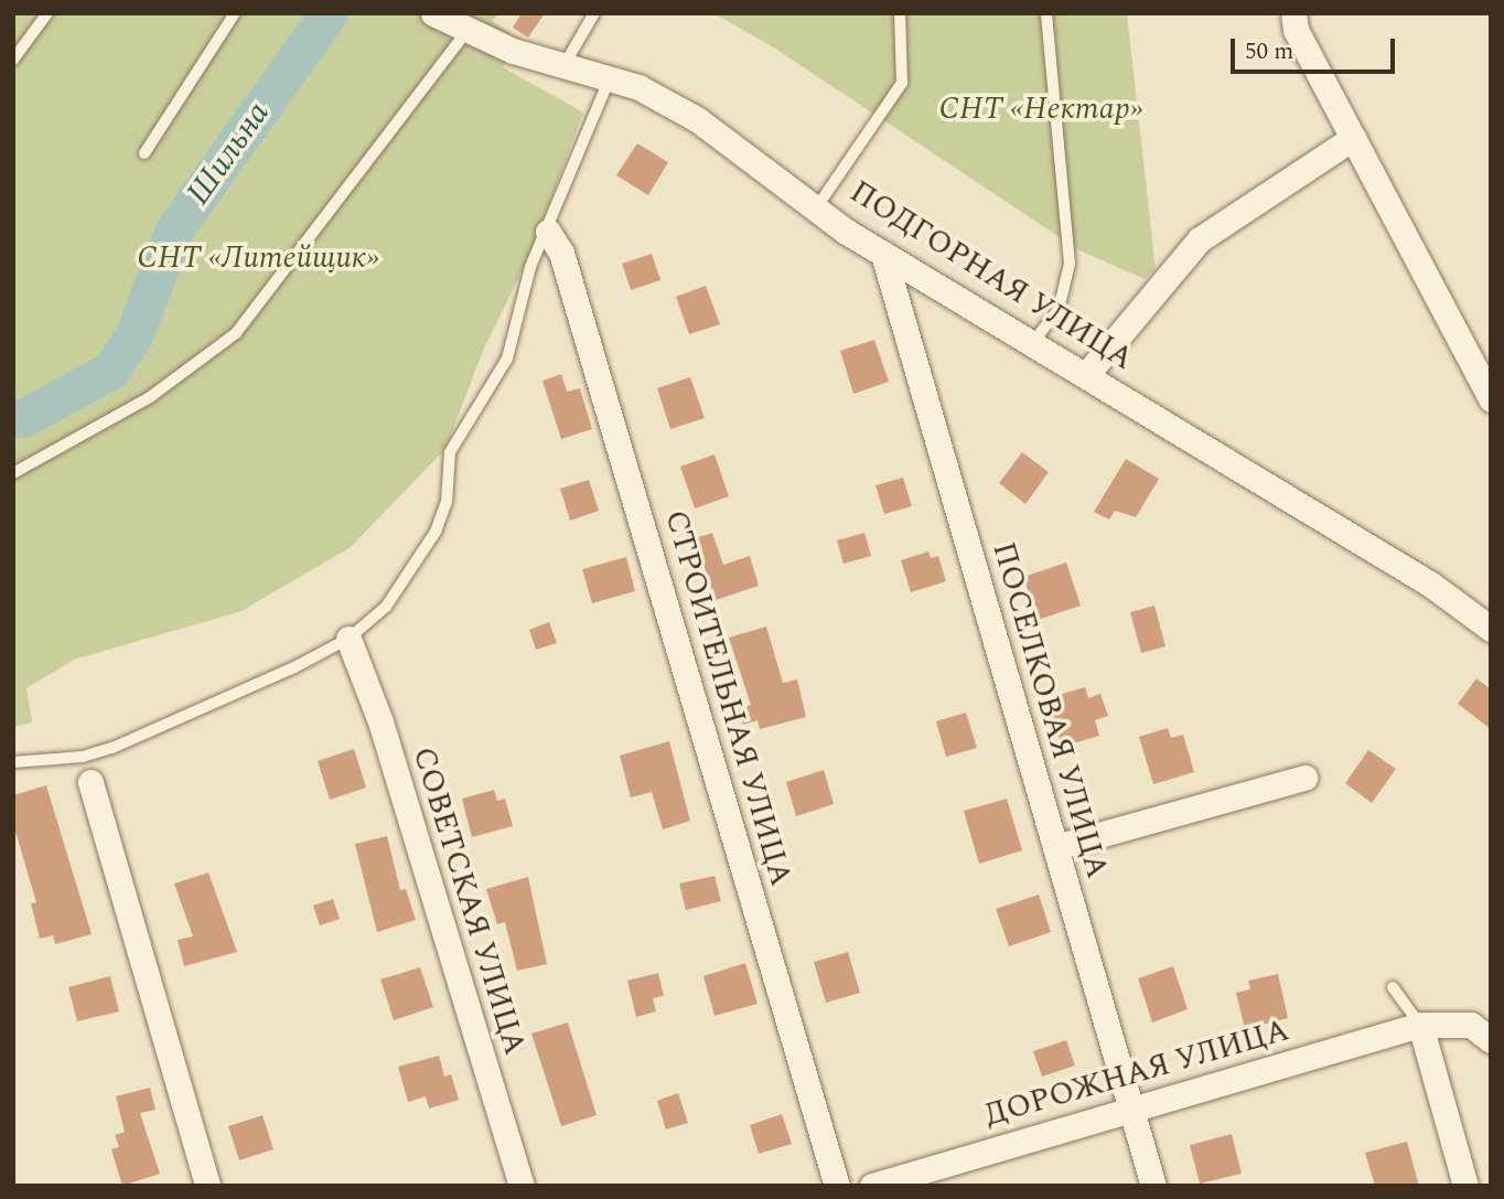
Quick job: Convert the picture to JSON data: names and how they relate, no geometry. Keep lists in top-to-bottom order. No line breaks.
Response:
{"streets":{"street":["ПОДГОРНАЯ УЛИЦА","СТРОИТЕЛЬНАЯ УЛИЦА","ПОСЕЛКОВАЯ УЛИЦА","СОВЕТСКАЯ УЛИЦА","ДОРОЖНАЯ УЛИЦА"]},"crossings":[["ПОДГОРНАЯ УЛИЦА","ПОСЕЛКОВАЯ УЛИЦА"],["ПОСЕЛКОВАЯ УЛИЦА","ДОРОЖНАЯ УЛИЦА"]],"water":["Шильна"],"parks":["СНТ «Нектар»","СНТ «Литейщик»"],"scale_bar":"50 m"}
